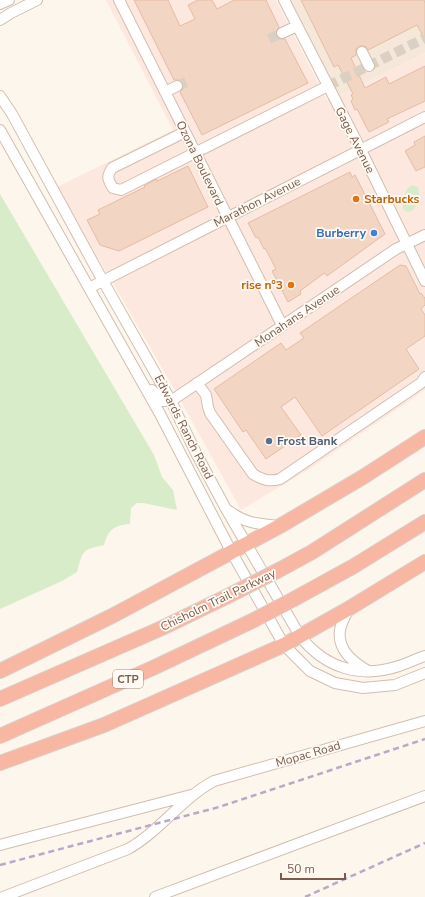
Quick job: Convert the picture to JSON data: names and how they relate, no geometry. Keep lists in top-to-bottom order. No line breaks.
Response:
{"streets":{"highway":["Chisholm Trail Parkway","CTP"],"street":["Gage Avenue","Ozona Boulevard","Marathon Avenue","Monahans Avenue","Edwards Ranch Road","Mopac Road"]},"crossings":[["Gage Avenue","Marathon Avenue"],["Gage Avenue","Monahans Avenue"],["Ozona Boulevard","Marathon Avenue"],["Ozona Boulevard","Monahans Avenue"],["Marathon Avenue","Edwards Ranch Road"],["Monahans Avenue","Edwards Ranch Road"]],"places":["Starbucks","Burberry","rise n°3","Frost Bank"],"scale_bar":"50 m"}
